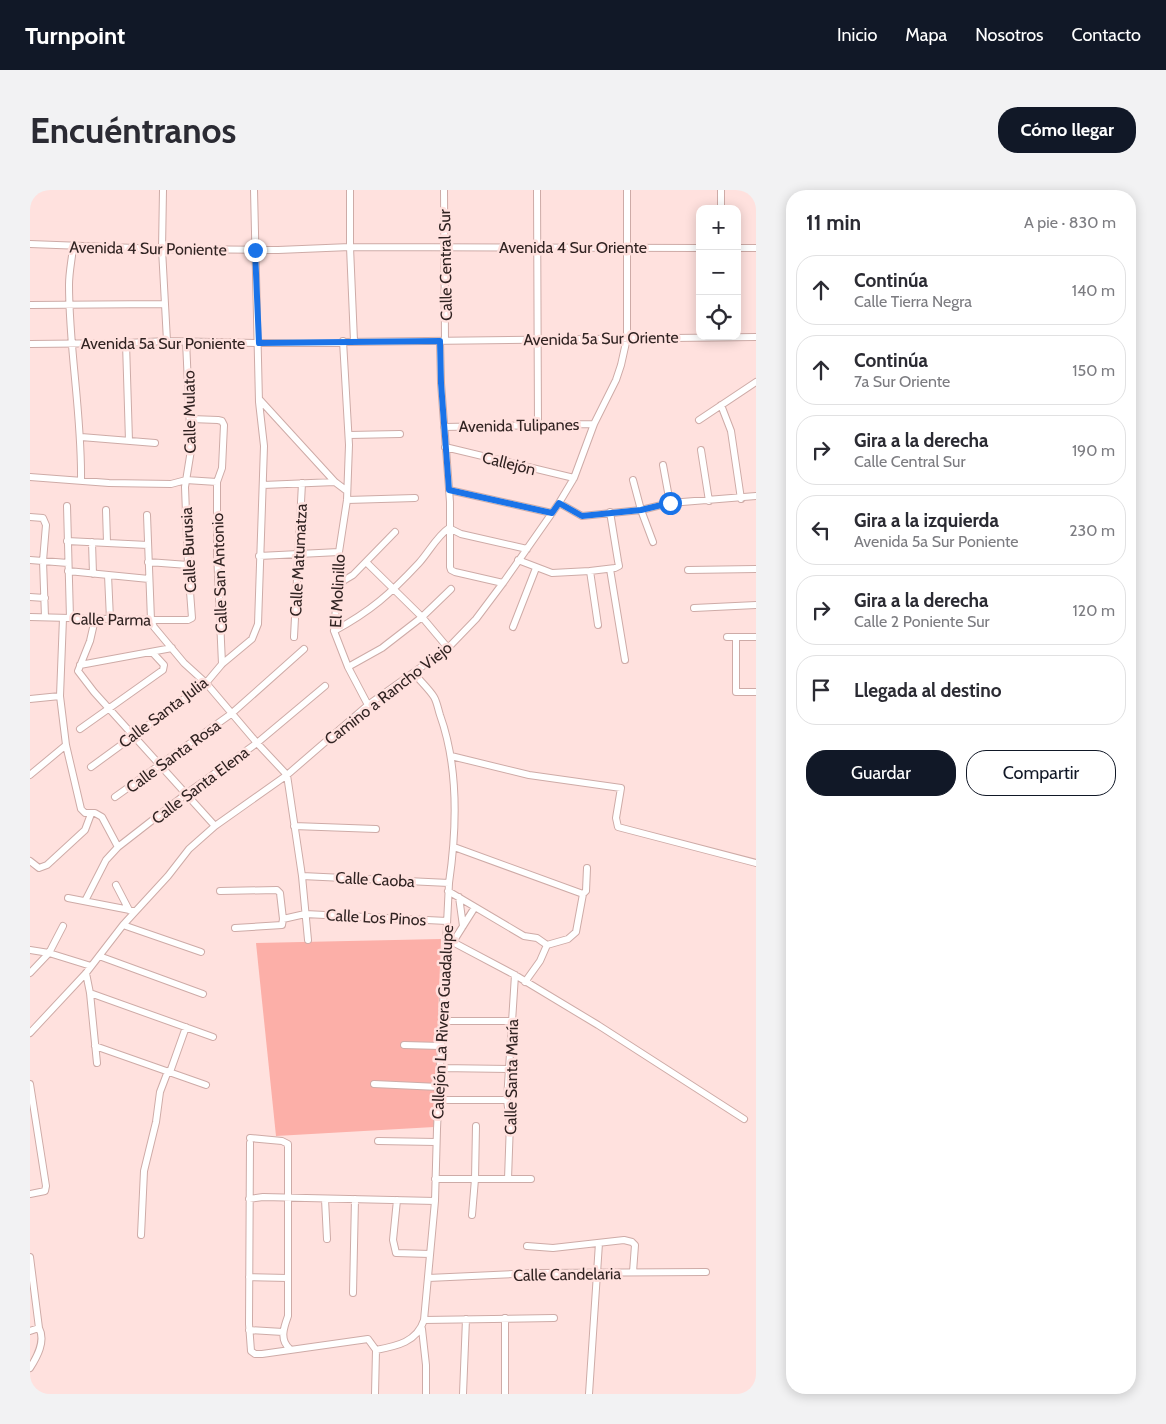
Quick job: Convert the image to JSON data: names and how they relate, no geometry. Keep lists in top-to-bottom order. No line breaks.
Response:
{"streets":{"street":["Avenida 4 Sur Oriente","Avenida 4 Sur Poniente","Calle Central Sur","Avenida 5a Sur Oriente","Avenida 5a Sur Poniente","Calle Mulato","Avenida Tulipanes","Callejón","Calle Burusia","Calle Matumatza","Calle San Antonio","El Molinillo","Calle Parma","Camino a Rancho Viejo","Calle Santa Julia","Calle Santa Rosa","Calle Santa Elena","Calle Caoba","Calle Los Pinos","Callejón La Rivera Guadalupe","Calle Santa María","Calle Candelaria"]},"crossings":[["Avenida 4 Sur Oriente","Avenida 4 Sur Poniente"],["Avenida 4 Sur Oriente","Calle Central Sur"],["Avenida 4 Sur Oriente","Camino a Rancho Viejo"],["Avenida 4 Sur Poniente","Calle Central Sur"],["Avenida 4 Sur Poniente","Calle Santa Julia"],["Calle Central Sur","Avenida 5a Sur Oriente"],["Calle Central Sur","Avenida 5a Sur Poniente"],["Calle Central Sur","Avenida Tulipanes"],["Calle Central Sur","Callejón"],["Calle Central Sur","Camino a Rancho Viejo"],["Avenida 5a Sur Oriente","Avenida 5a Sur Poniente"],["Avenida 5a Sur Oriente","Camino a Rancho Viejo"],["Avenida 5a Sur Poniente","Calle Mulato"],["Avenida 5a Sur Poniente","El Molinillo"],["Avenida 5a Sur Poniente","Calle Santa Julia"],["Calle Mulato","Calle Burusia"],["Calle Mulato","Calle San Antonio"],["Avenida Tulipanes","Camino a Rancho Viejo"],["Callejón","Camino a Rancho Viejo"],["Calle Burusia","Calle Parma"],["Calle San Antonio","Calle Santa Julia"],["El Molinillo","Camino a Rancho Viejo"],["Camino a Rancho Viejo","Callejón La Rivera Guadalupe"],["Calle Caoba","Callejón La Rivera Guadalupe"],["Calle Los Pinos","Callejón La Rivera Guadalupe"],["Callejón La Rivera Guadalupe","Calle Candelaria"]],"page":{"header":"Turnpoint","nav":["Inicio","Mapa","Nosotros","Contacto"],"buttons":["Cómo llegar",["Guardar","Compartir"]],"title":"Encuéntranos","heading":["11 min","A pie · 830 m"],"map_buttons":["+","−"],"list":[["Continúa","Calle Tierra Negra","140 m"],["Continúa","7a Sur Oriente","150 m"],["Gira a la derecha","Calle Central Sur","190 m"],["Gira a la izquierda","Avenida 5a Sur Poniente","230 m"],["Gira a la derecha","Calle 2 Poniente Sur","120 m"],"Llegada al destino"]}}
